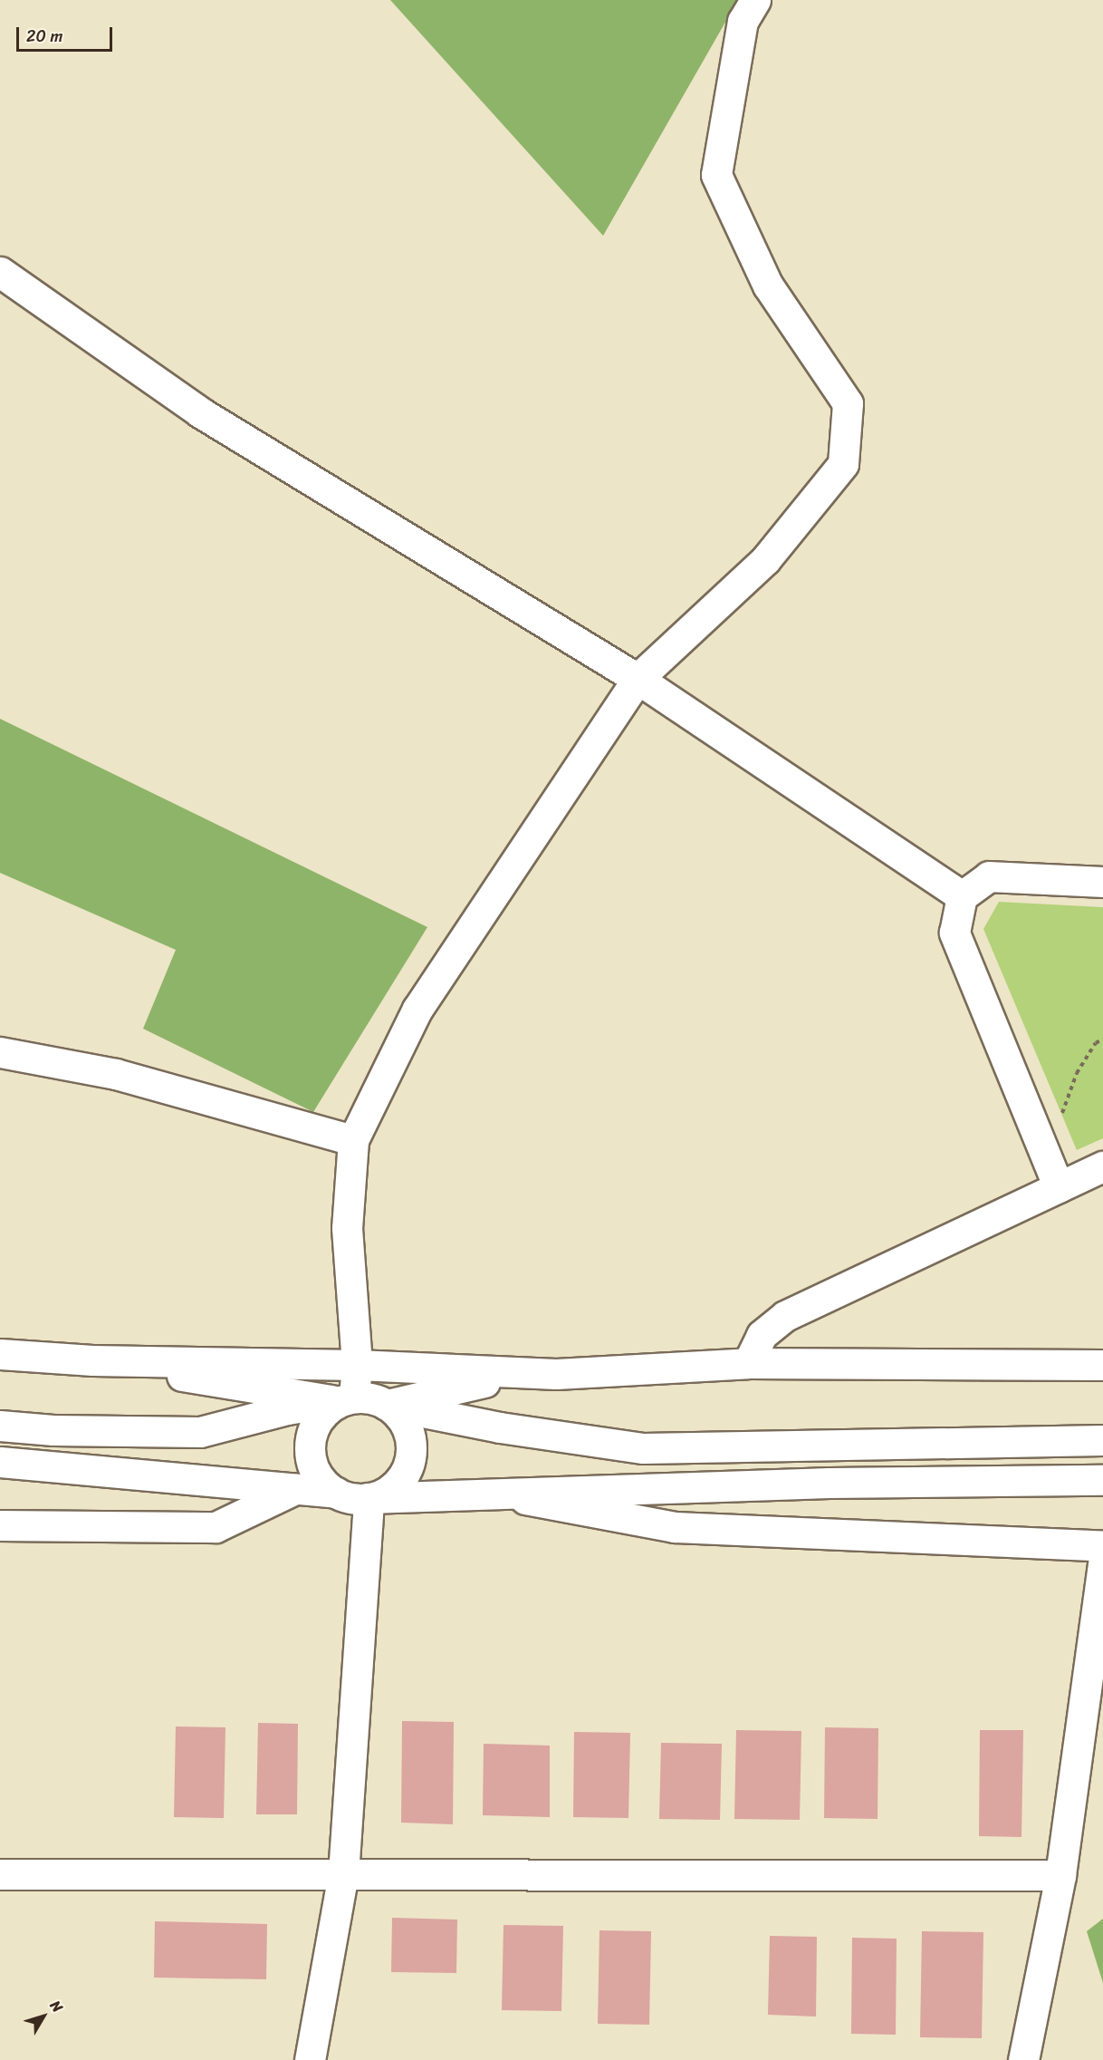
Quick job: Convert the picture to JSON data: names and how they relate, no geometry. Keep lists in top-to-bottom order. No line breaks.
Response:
{"scale_bar":"20 m","north":"top right"}
